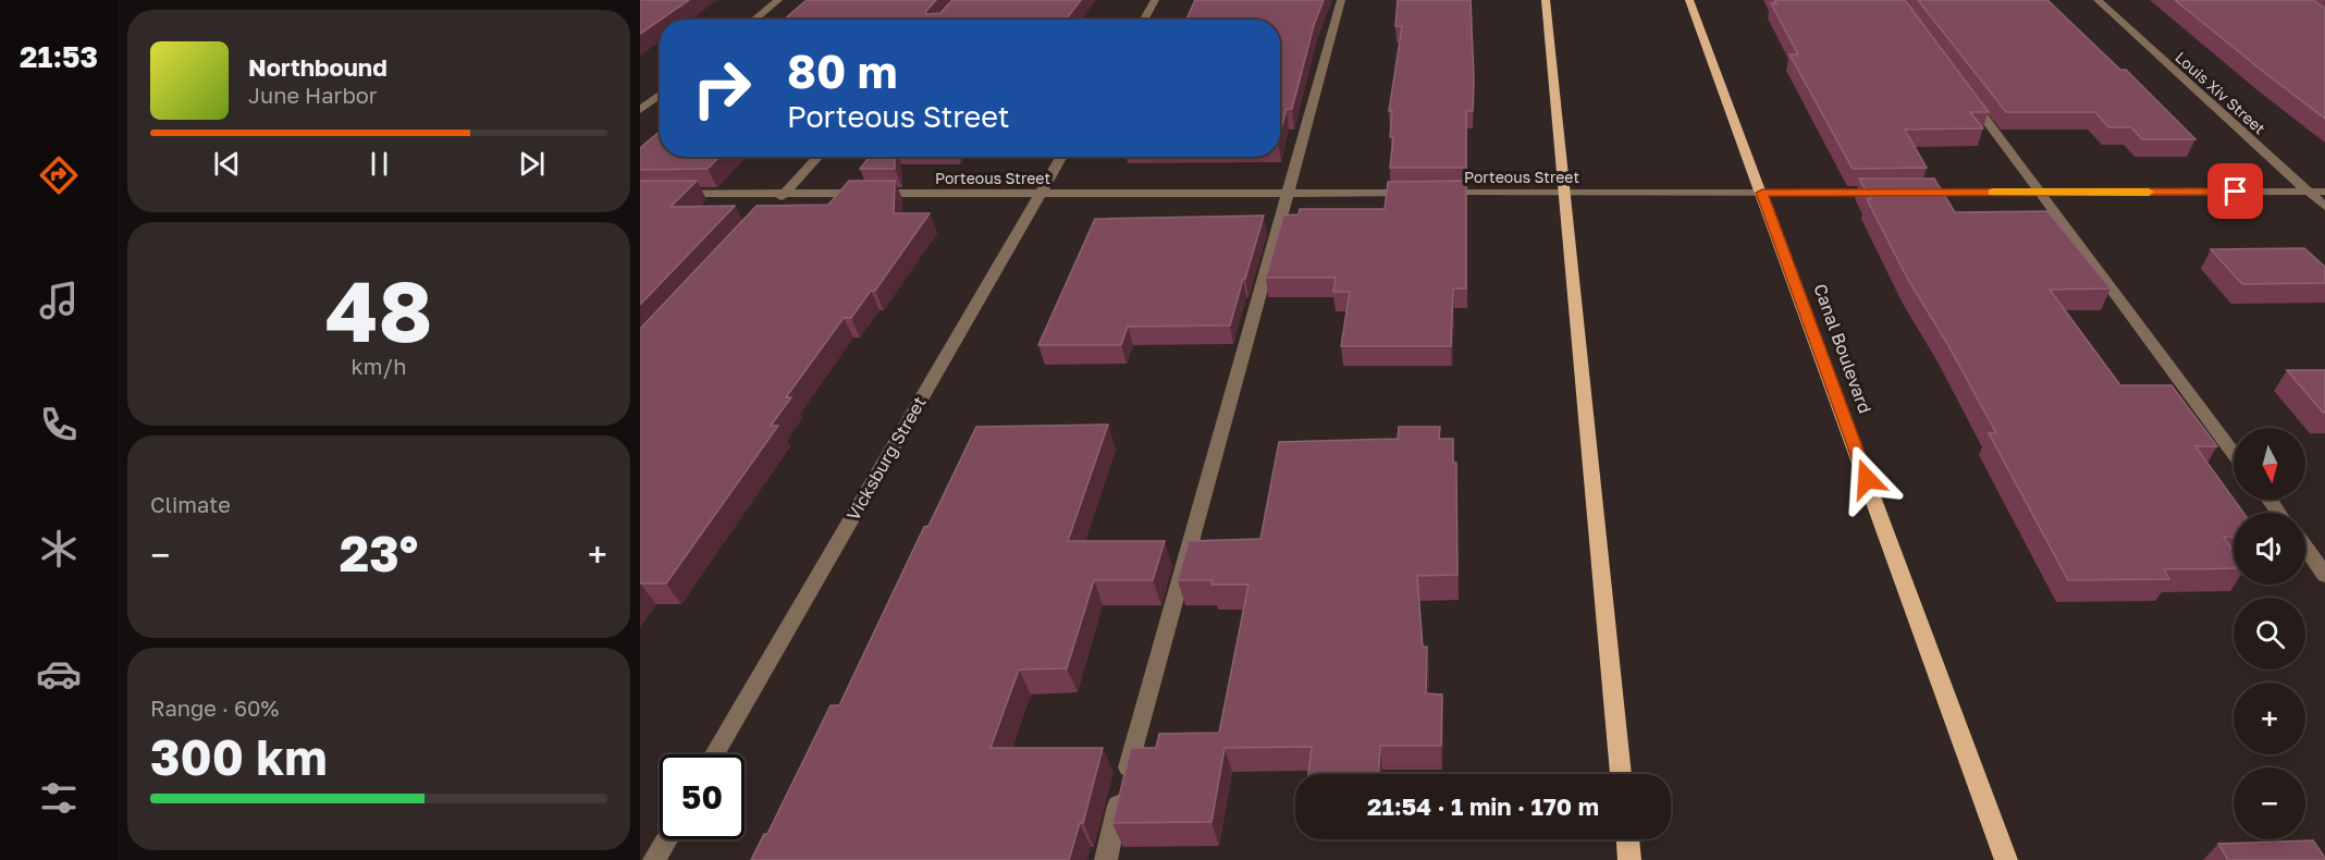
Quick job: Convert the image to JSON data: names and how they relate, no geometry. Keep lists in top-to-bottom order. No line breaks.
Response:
{"streets":{"main road":["Canal Boulevard"],"street":["Louis Xiv Street","Porteous Street","Vicksburg Street"]},"crossings":[["Louis Xiv Street","Porteous Street"],["Porteous Street","Canal Boulevard"],["Porteous Street","Vicksburg Street"]],"north":"bottom","page":{"tabs":"21:53","turn":["80 m","Porteous Street"],"song":["Northbound","June Harbor"],"tile":[["48","km/h"],"Climate",["Range · 60%","300 km"]],"map_buttons":["+","−"],"heat":["−","23°","+"],"limit":"50","trip":"21:54 · 1 min · 170 m"}}
